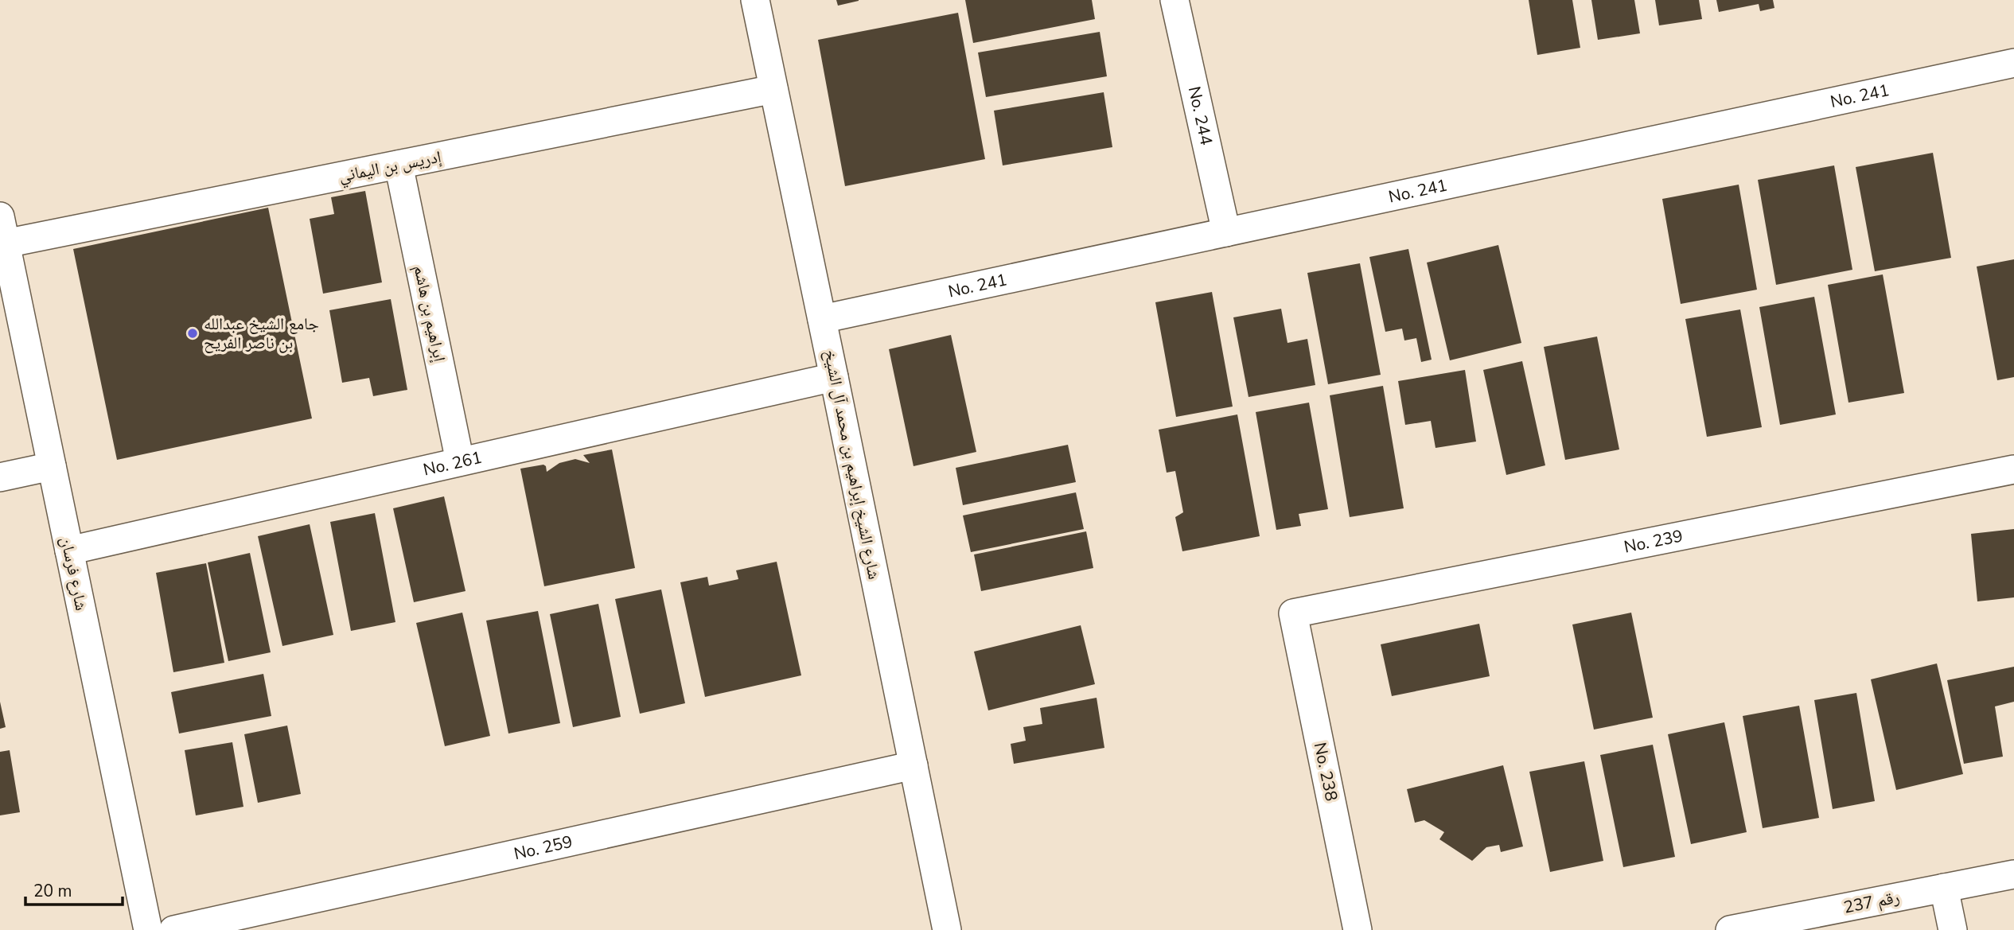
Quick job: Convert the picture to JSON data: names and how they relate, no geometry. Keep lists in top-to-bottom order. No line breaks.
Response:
{"streets":{"street":["No. 241","No. 244","إدريس بن اليماني","إبراهيم بن هاشم","No. 261","شارع الشيخ إبراهيم بن محمد آل الشيخ","No. 239","شارع فرسان","No. 238","No. 259","رقم 237"]},"crossings":[["No. 241","No. 244"],["No. 241","شارع الشيخ إبراهيم بن محمد آل الشيخ"],["إدريس بن اليماني","إبراهيم بن هاشم"],["إدريس بن اليماني","شارع الشيخ إبراهيم بن محمد آل الشيخ"],["إدريس بن اليماني","شارع فرسان"],["إبراهيم بن هاشم","No. 261"],["No. 261","شارع الشيخ إبراهيم بن محمد آل الشيخ"],["No. 261","شارع فرسان"],["شارع الشيخ إبراهيم بن محمد آل الشيخ","No. 259"],["No. 239","No. 238"]],"places":["جامع الشيخ عبدالله بن ناصر الفريح"],"scale_bar":"20 m"}
